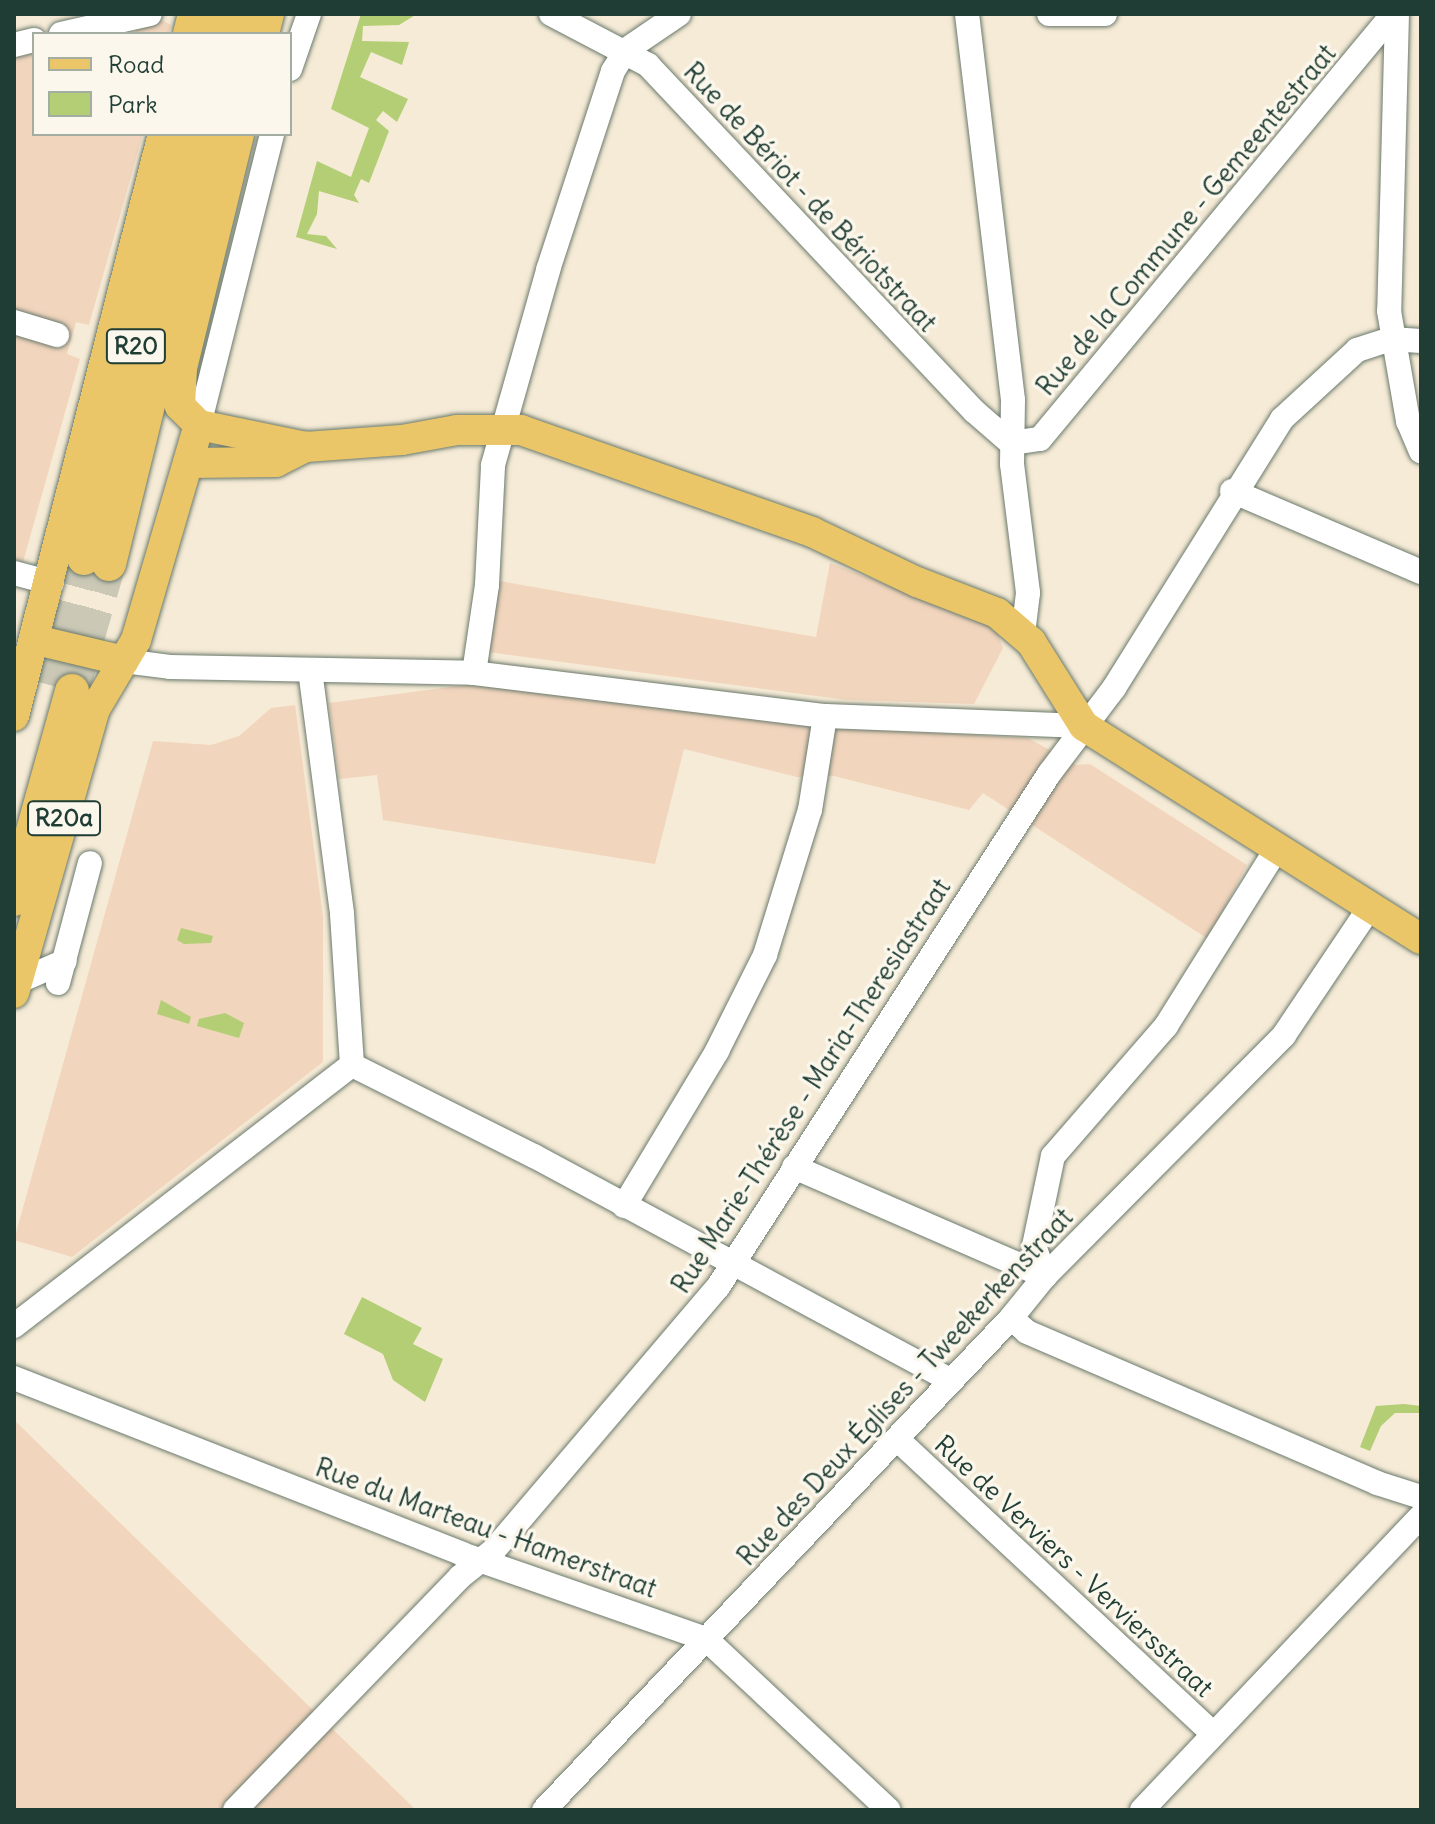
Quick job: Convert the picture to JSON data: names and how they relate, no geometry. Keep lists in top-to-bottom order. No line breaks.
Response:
{"streets":{"highway":["R20"],"main road":["R20a"],"street":["Rue de Bériot - de Bériotstraat","Rue de la Commune - Gemeentestraat","Rue Marie-Thérèse - Maria-Theresiastraat","Rue des Deux Églises - Tweekerkenstraat","Rue du Marteau - Hamerstraat","Rue de Verviers - Verviersstraat"]},"crossings":[["Rue de Bériot - de Bériotstraat","Rue de la Commune - Gemeentestraat"],["Rue Marie-Thérèse - Maria-Theresiastraat","Rue du Marteau - Hamerstraat"],["Rue des Deux Églises - Tweekerkenstraat","Rue du Marteau - Hamerstraat"],["Rue des Deux Églises - Tweekerkenstraat","Rue de Verviers - Verviersstraat"]],"legend":["Road","Park"]}
